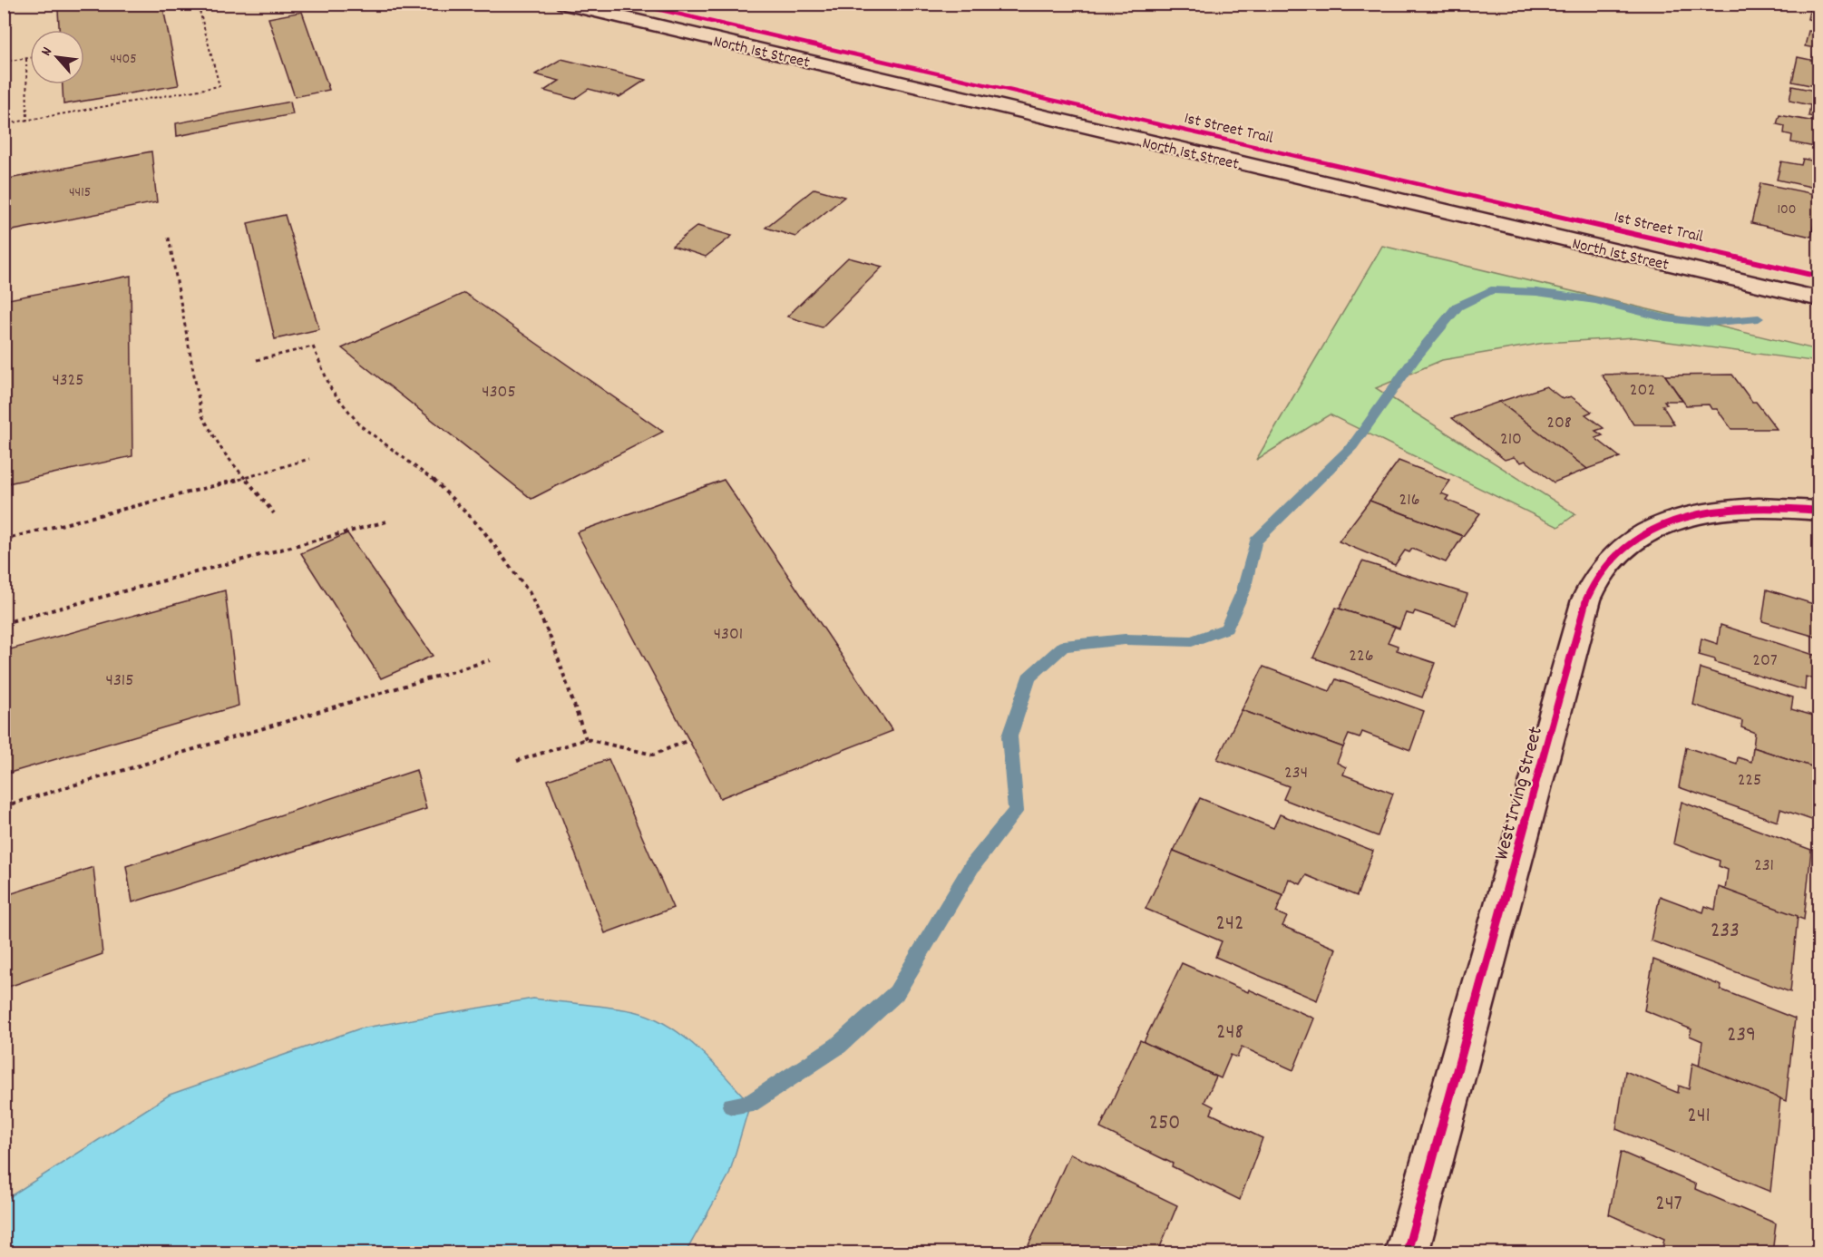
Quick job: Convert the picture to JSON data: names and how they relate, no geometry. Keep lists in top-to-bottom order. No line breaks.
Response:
{"streets":{"main road":["North 1st Street","West Irving Street"],"cycle path":["1st Street Trail"]},"house_numbers":["4405","4415","100","4325","202","4305","208","210","216","4301","226","207","4315","234","225","231","242","233","248","239","241","250","247"],"north":"top left"}
